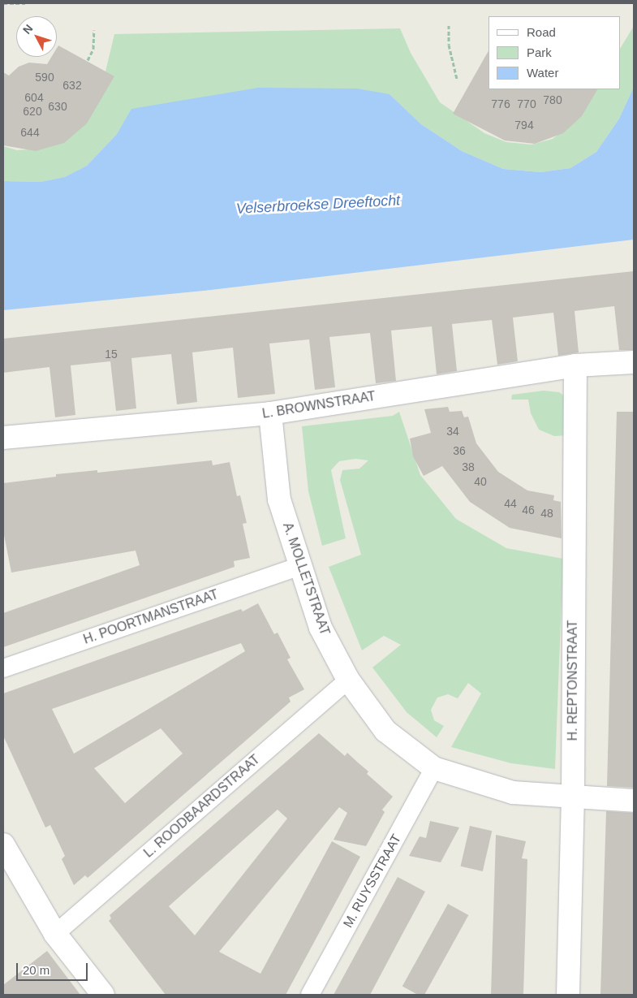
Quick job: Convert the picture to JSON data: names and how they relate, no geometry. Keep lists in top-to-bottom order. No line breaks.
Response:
{"streets":{"street":["L. BROWNSTRAAT","A. MOLLETSTRAAT","H. POORTMANSTRAAT","H. REPTONSTRAAT","L. ROODBAARDSTRAAT","M. RUYSSTRAAT"]},"crossings":[["L. BROWNSTRAAT","A. MOLLETSTRAAT"],["L. BROWNSTRAAT","H. REPTONSTRAAT"],["A. MOLLETSTRAAT","H. POORTMANSTRAAT"],["A. MOLLETSTRAAT","H. REPTONSTRAAT"],["A. MOLLETSTRAAT","L. ROODBAARDSTRAAT"],["A. MOLLETSTRAAT","M. RUYSSTRAAT"]],"water":["Velserbroekse Dreeftocht"],"house_numbers":["590","632","604","780","776","770","630","620","794","644","15","34","36","38","40","44","46","48"],"legend":["Road","Park","Water"],"scale_bar":"20 m","north":"top left"}
